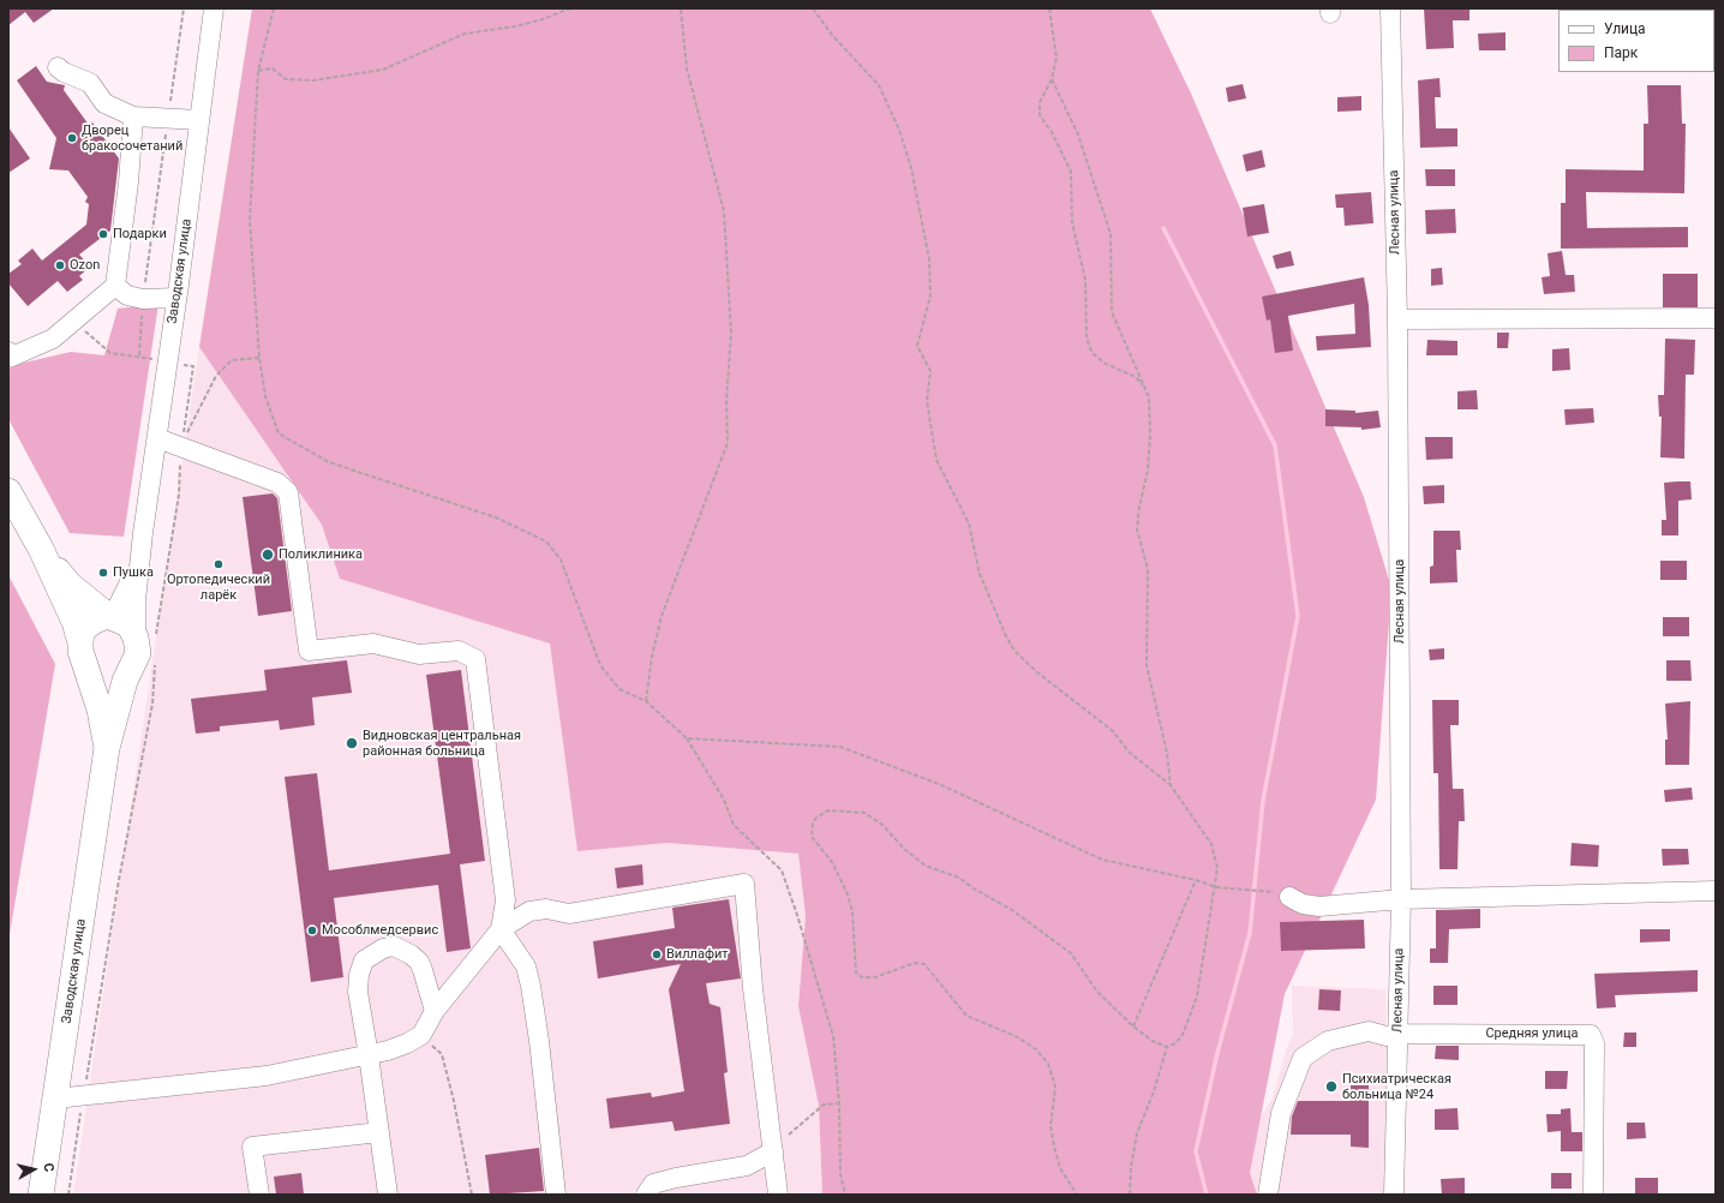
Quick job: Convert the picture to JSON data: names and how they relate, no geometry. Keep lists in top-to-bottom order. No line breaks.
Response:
{"streets":{"main road":["Заводская улица"],"street":["Лесная улица","Средняя улица"]},"crossings":[["Лесная улица","Средняя улица"]],"places":["Дворец бракосочетаний","Подарки","Ozon","Поликлиника","Ортопедический ларёк","Пушка","Видновская центральная районная больница","Мособлмедсервис","Виллафит","Психиатрическая больница №24"],"legend":["Улица","Парк"],"north":"right"}
